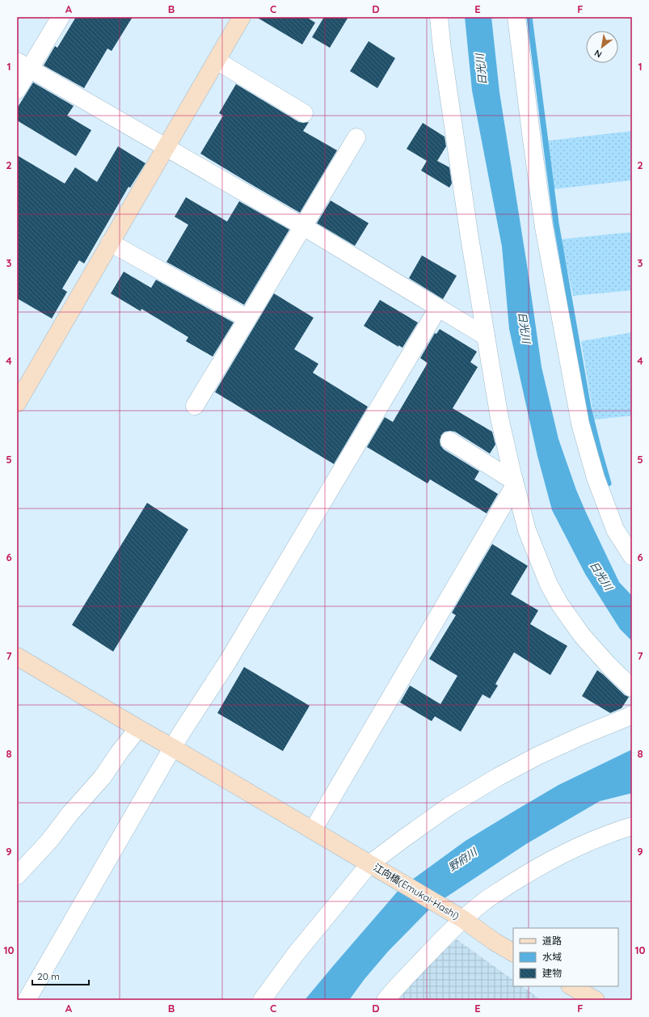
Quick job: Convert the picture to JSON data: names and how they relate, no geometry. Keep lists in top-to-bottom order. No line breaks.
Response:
{"streets":{"street":["江向橋(Emukai-Hashi)"]},"water":["日光川","野府川"],"legend":["道路","水域","建物"],"scale_bar":"20 m","north":"bottom left","grid":{"columns":["A","B","C","D","E","F"],"rows":["1","2","3","4","5","6","7","8","9","10"]}}
